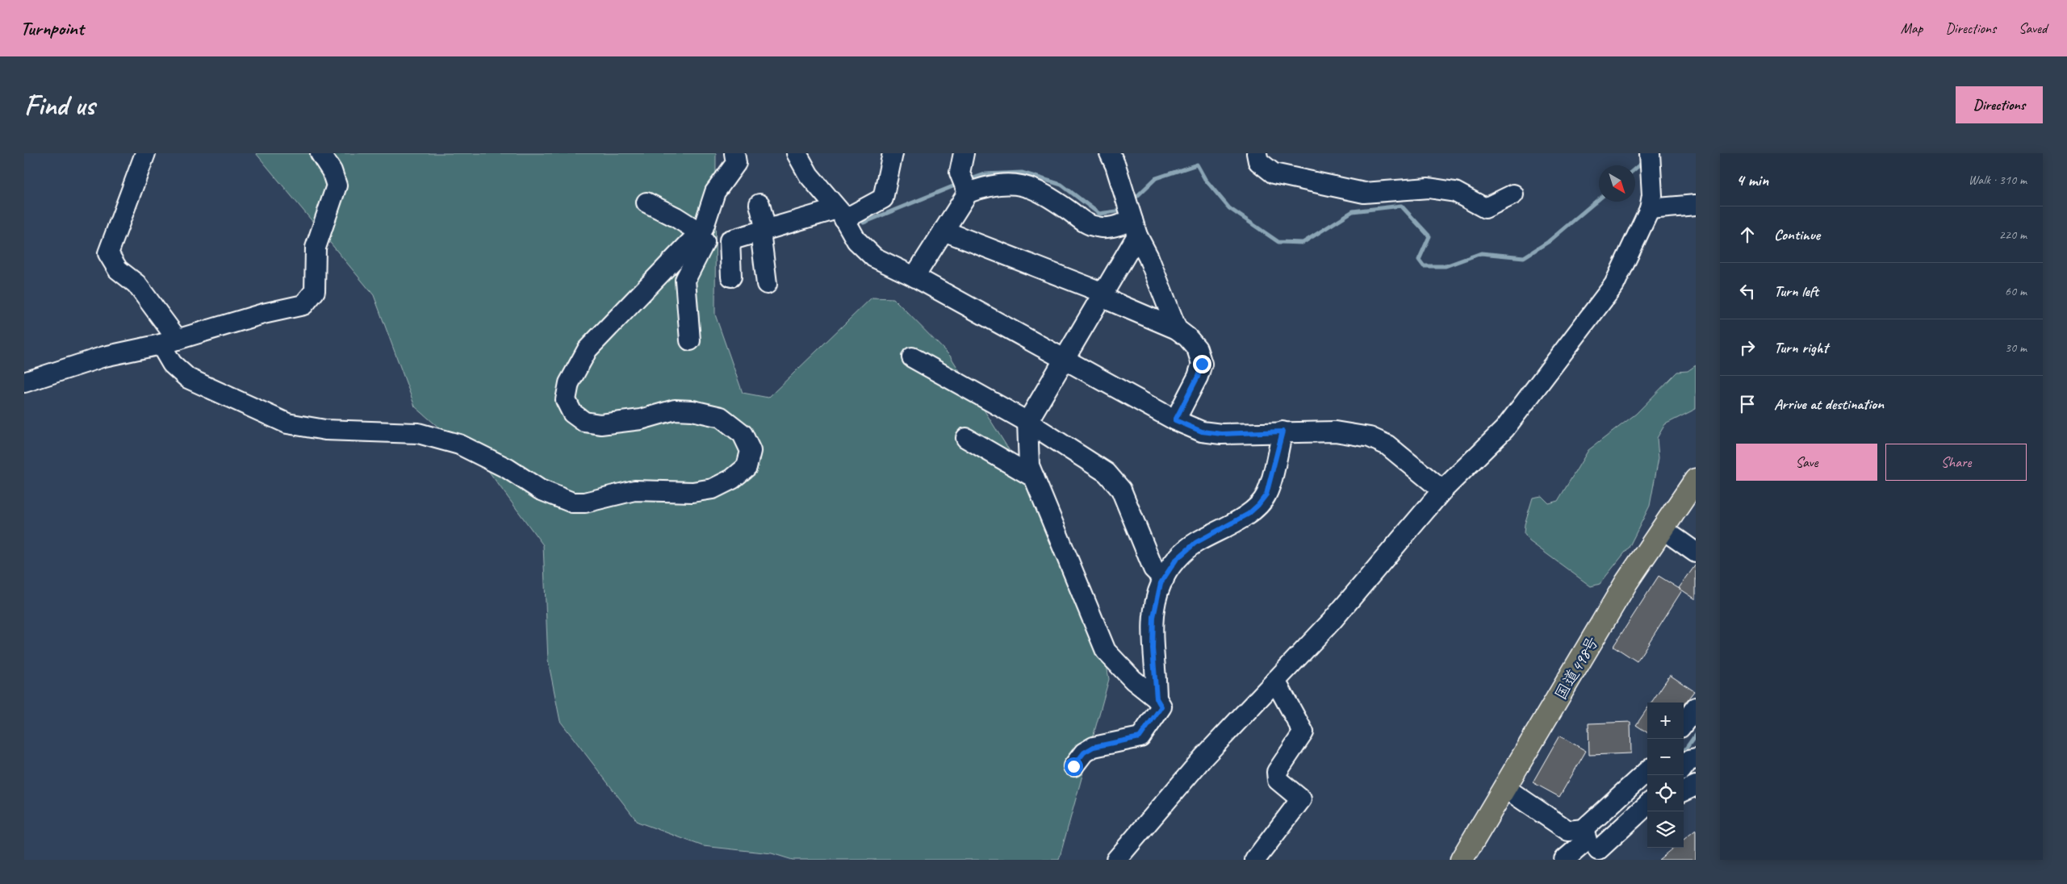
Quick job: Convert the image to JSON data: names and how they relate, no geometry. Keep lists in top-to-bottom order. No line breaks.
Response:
{"streets":{"highway":["国道498号"]},"north":"bottom right","page":{"header":"Turnpoint","nav":["Map","Directions","Saved"],"buttons":["Directions",["Save","Share"]],"title":"Find us","heading":["4 min","Walk · 310 m"],"list":[["Continue","220 m"],["Turn left","60 m"],["Turn right","30 m"],"Arrive at destination"],"map_buttons":["+","−"]}}
